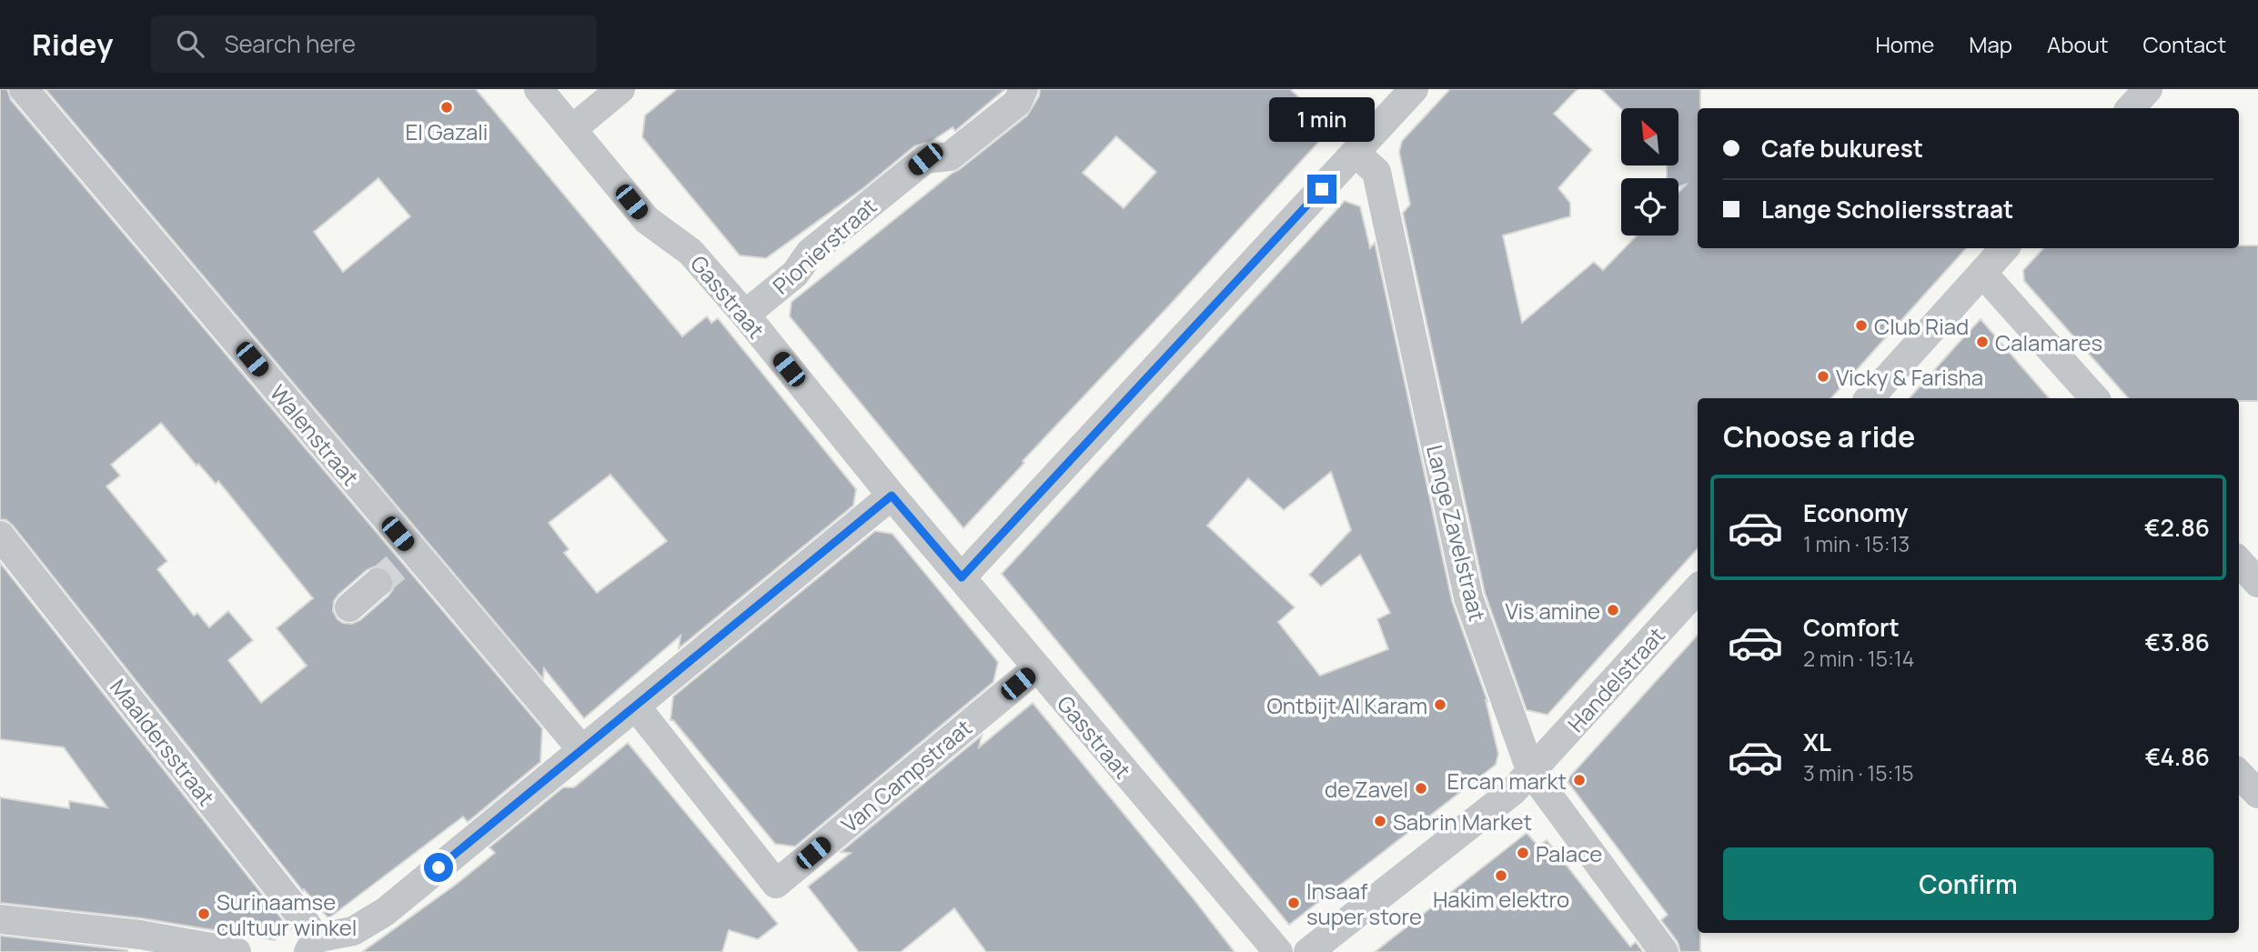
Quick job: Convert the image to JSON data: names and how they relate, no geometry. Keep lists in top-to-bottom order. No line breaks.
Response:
{"streets":{"street":["Pionierstraat","Gasstraat","Walenstraat","Lange Zavelstraat","Handelstraat","Maaldersstraat","Van Campstraat"]},"crossings":[["Pionierstraat","Gasstraat"],["Gasstraat","Van Campstraat"],["Lange Zavelstraat","Handelstraat"]],"places":["El Gazali","Club Riad","Calamares","Vicky & Farisha","Vis amine","Ontbijt Al Karam","Ercan markt","de Zavel","Sabrin Market","Palace","Hakim elektro","Insaaf super store","Surinaamse cultuur winkel"],"north":"top left","page":{"header":"Ridey","search":"Search here","nav":["Home","Map","About","Contact"],"bubble":"1 min","banner":["Cafe bukurest","Lange Scholiersstraat"],"heading":"Choose a ride","list":[{"name":"Economy","note":"1 min · 15:13","value":"€2.86"},{"name":"Comfort","note":"2 min · 15:14","value":"€3.86"},{"name":"XL","note":"3 min · 15:15","value":"€4.86"}],"buttons":"Confirm"}}
